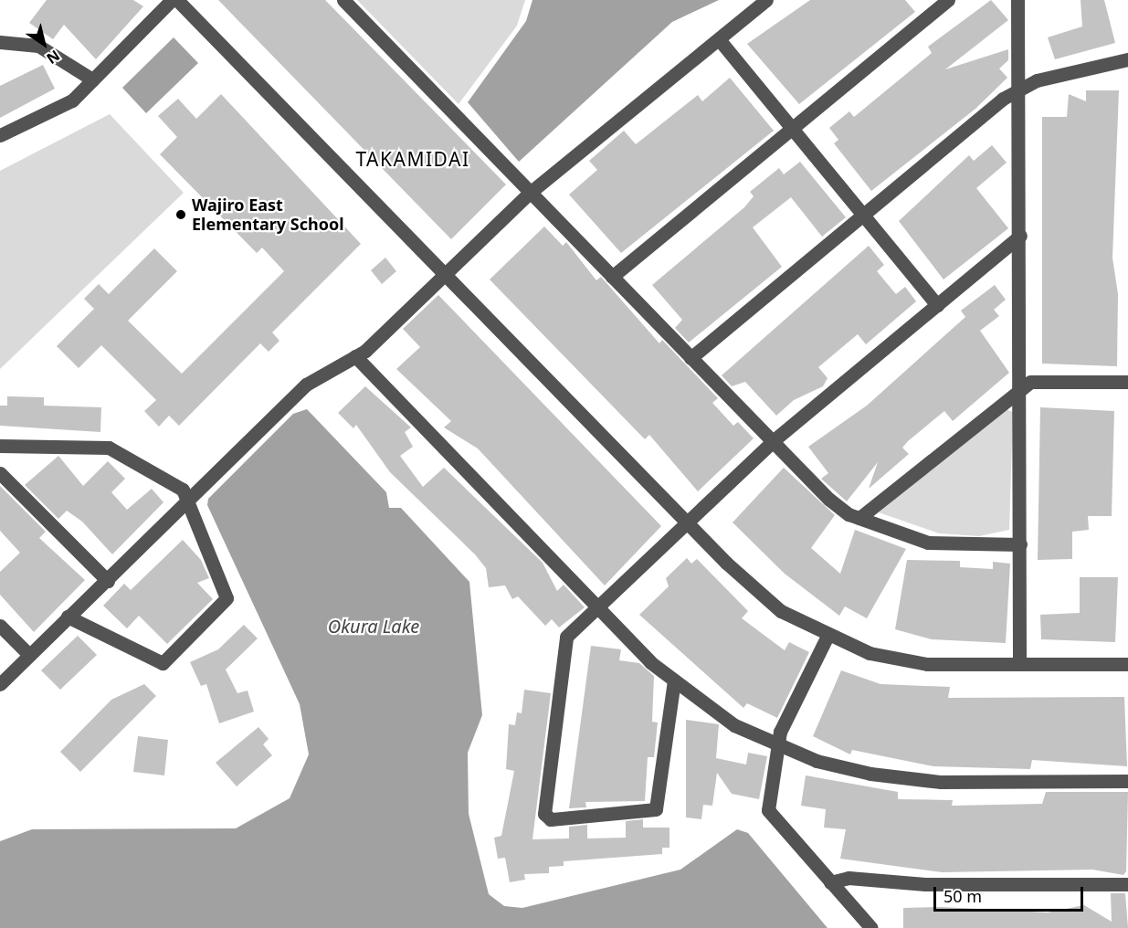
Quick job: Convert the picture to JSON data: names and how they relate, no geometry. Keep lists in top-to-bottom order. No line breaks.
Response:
{"districts":["TAKAMIDAI"],"water":["Okura Lake"],"places":["Wajiro East Elementary School"],"scale_bar":"50 m","north":"bottom right"}
